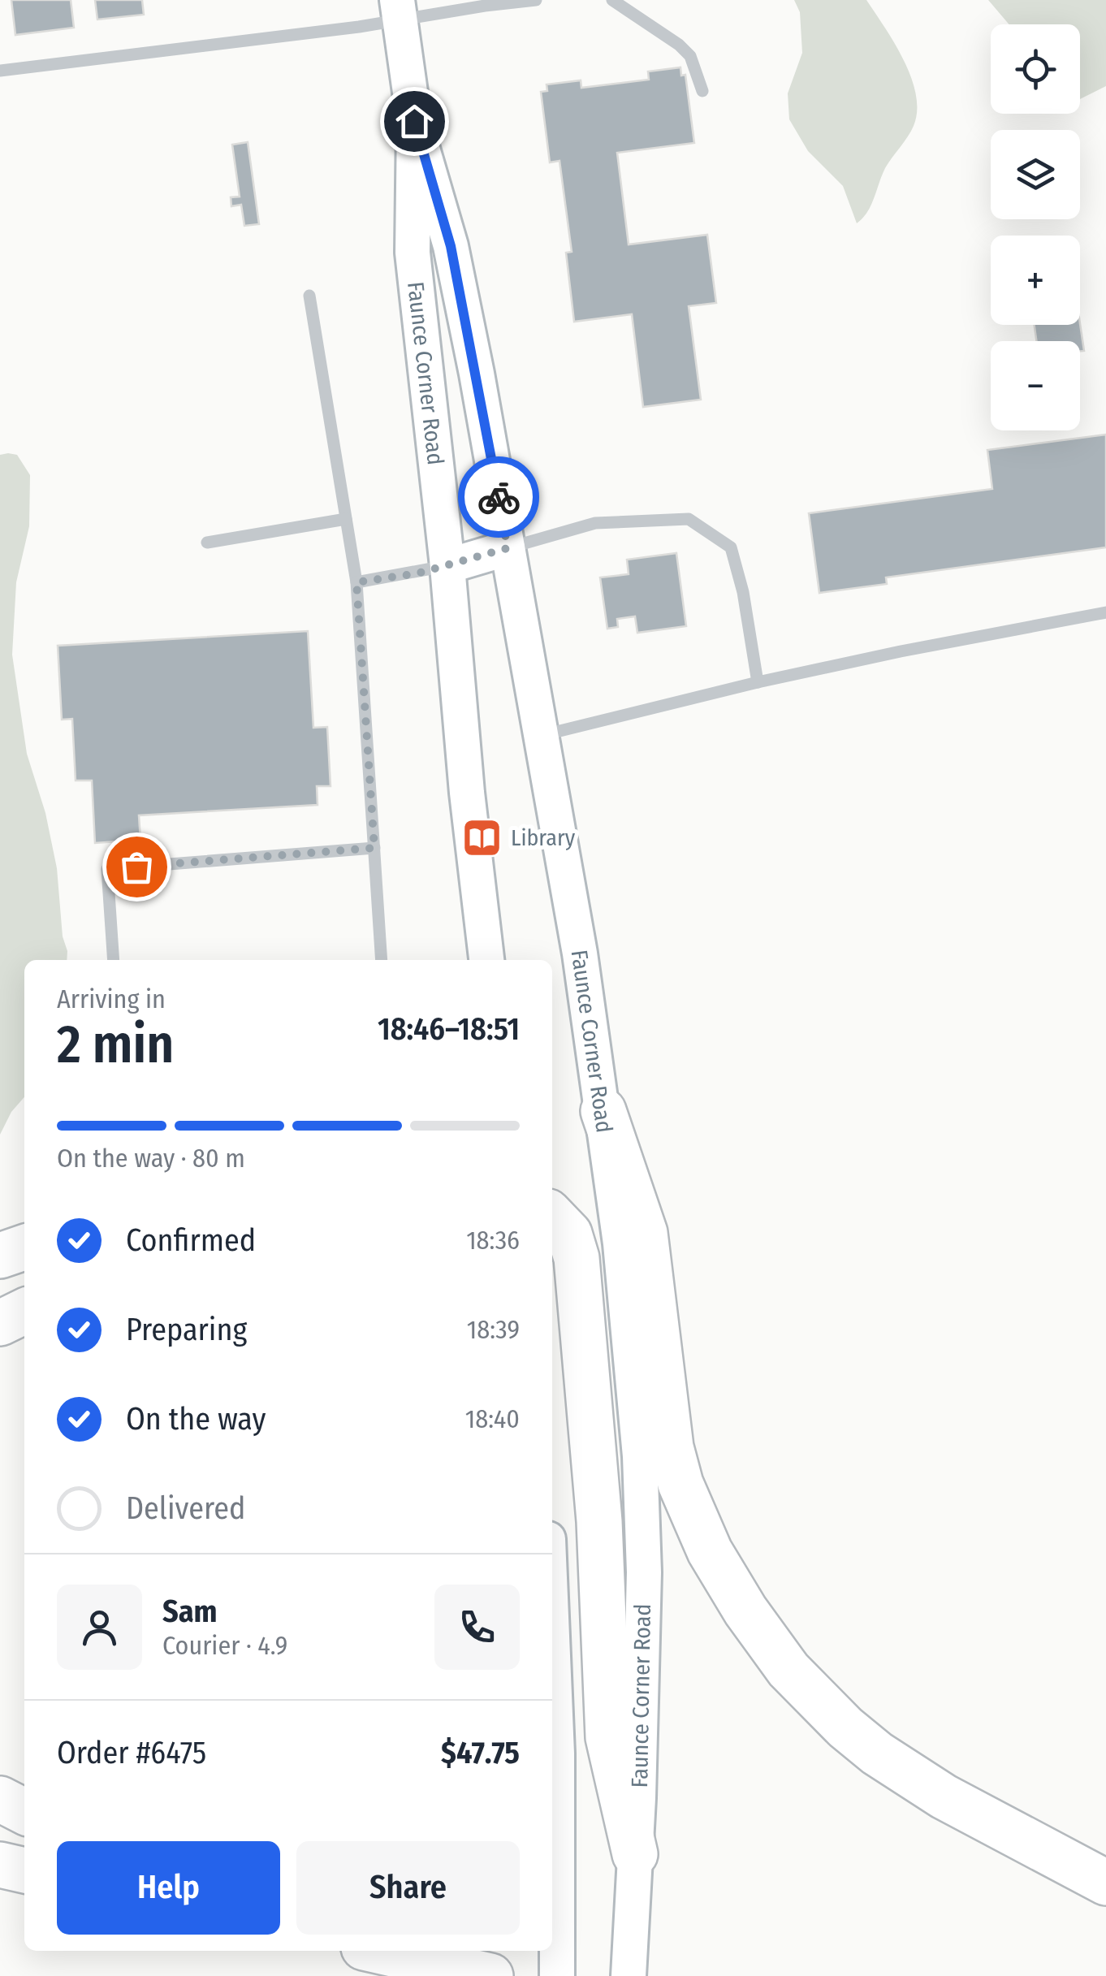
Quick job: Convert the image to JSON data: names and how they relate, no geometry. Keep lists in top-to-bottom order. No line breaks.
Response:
{"streets":{"main road":["Faunce Corner Road"]},"places":{"library":["Library"]},"page":{"map_buttons":["+","−"],"heading":["2 min","Arriving in","18:46–18:51"],"panel":["Sam","Courier · 4.9","Order #6475","$47.75"],"bar":"On the way · 80 m","list":[["Confirmed","18:36"],["Preparing","18:39"],["On the way","18:40"],"Delivered"],"buttons":["Help","Share"]}}
